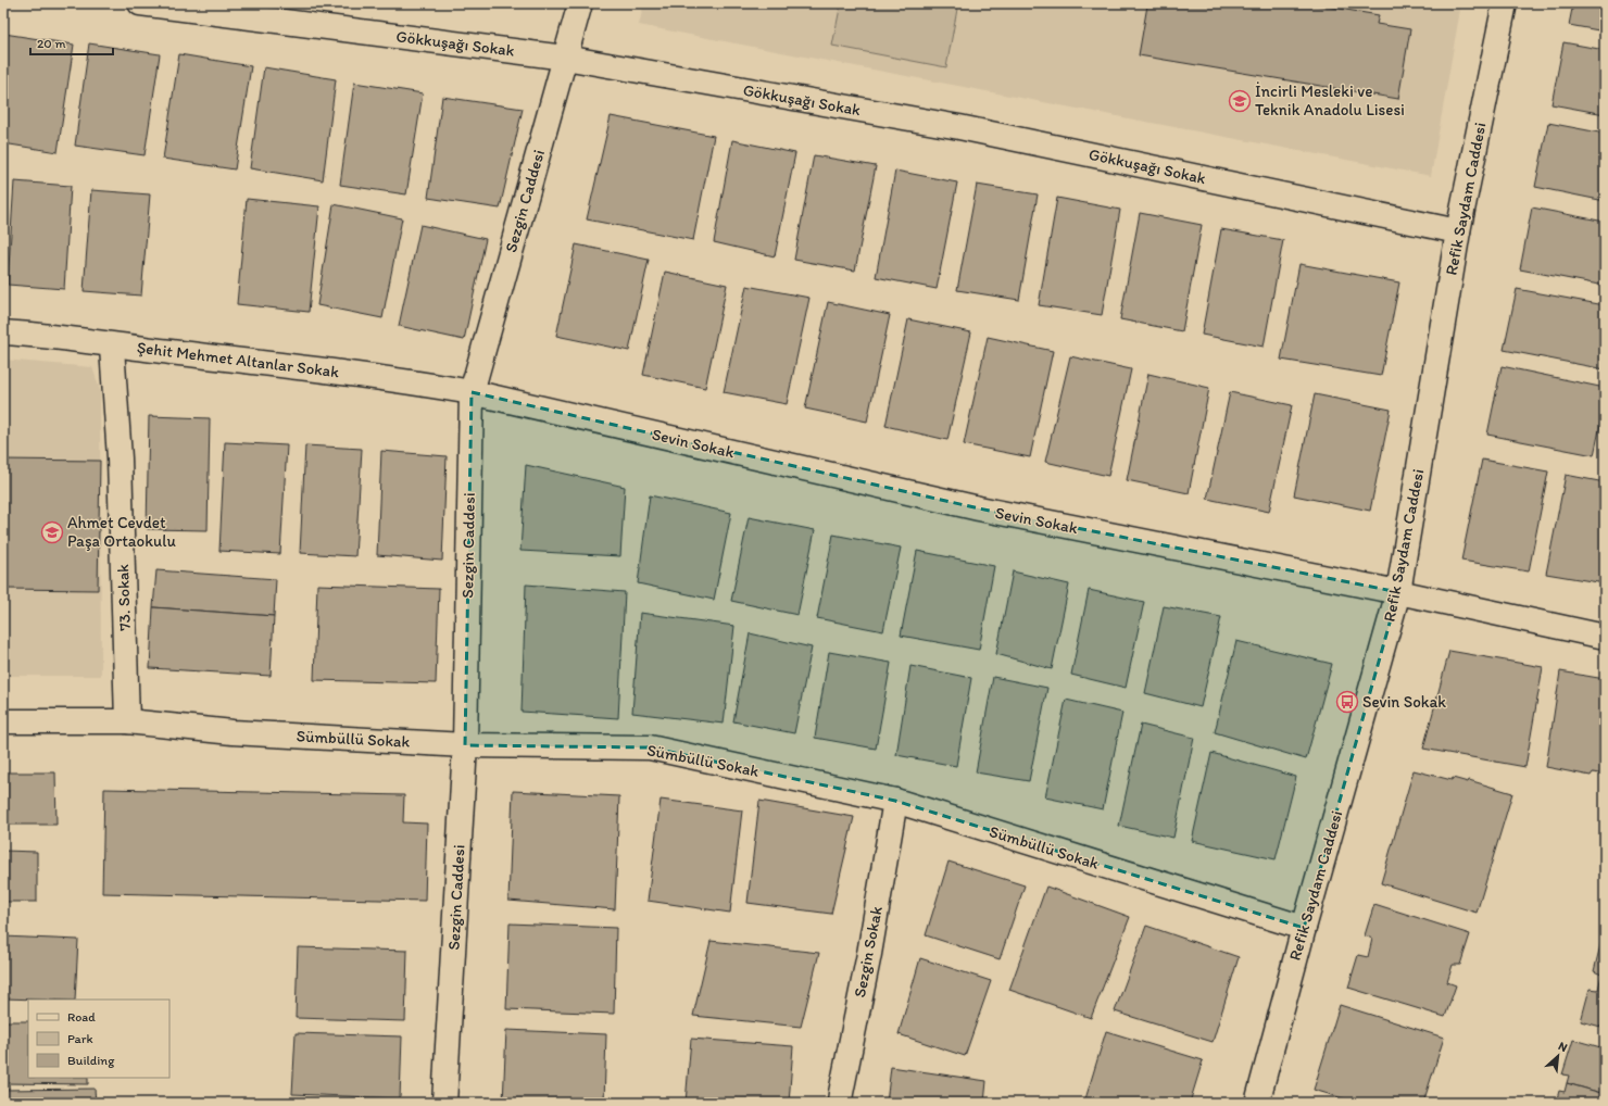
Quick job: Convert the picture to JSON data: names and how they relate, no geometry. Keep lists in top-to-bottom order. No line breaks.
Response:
{"streets":{"street":["Gökkuşağı Sokak","Refik Saydam Caddesi","Sezgin Caddesi","Şehit Mehmet Altanlar Sokak","Sevin Sokak","73. Sokak","Sümbüllü Sokak","Sezgin Sokak"]},"crossings":[["Gökkuşağı Sokak","Refik Saydam Caddesi"],["Gökkuşağı Sokak","Sezgin Caddesi"],["Refik Saydam Caddesi","Sevin Sokak"],["Refik Saydam Caddesi","Sümbüllü Sokak"],["Sezgin Caddesi","Şehit Mehmet Altanlar Sokak"],["Sezgin Caddesi","Sevin Sokak"],["Sezgin Caddesi","Sümbüllü Sokak"],["Şehit Mehmet Altanlar Sokak","Sevin Sokak"],["Şehit Mehmet Altanlar Sokak","73. Sokak"],["73. Sokak","Sümbüllü Sokak"],["Sümbüllü Sokak","Sezgin Sokak"]],"places":{"school or university":["İncirli Mesleki ve Teknik Anadolu Lisesi","Ahmet Cevdet Paşa Ortaokulu"],"bus stop":["Sevin Sokak"]},"legend":["Road","Park","Building"],"scale_bar":"20 m","north":"top right"}
